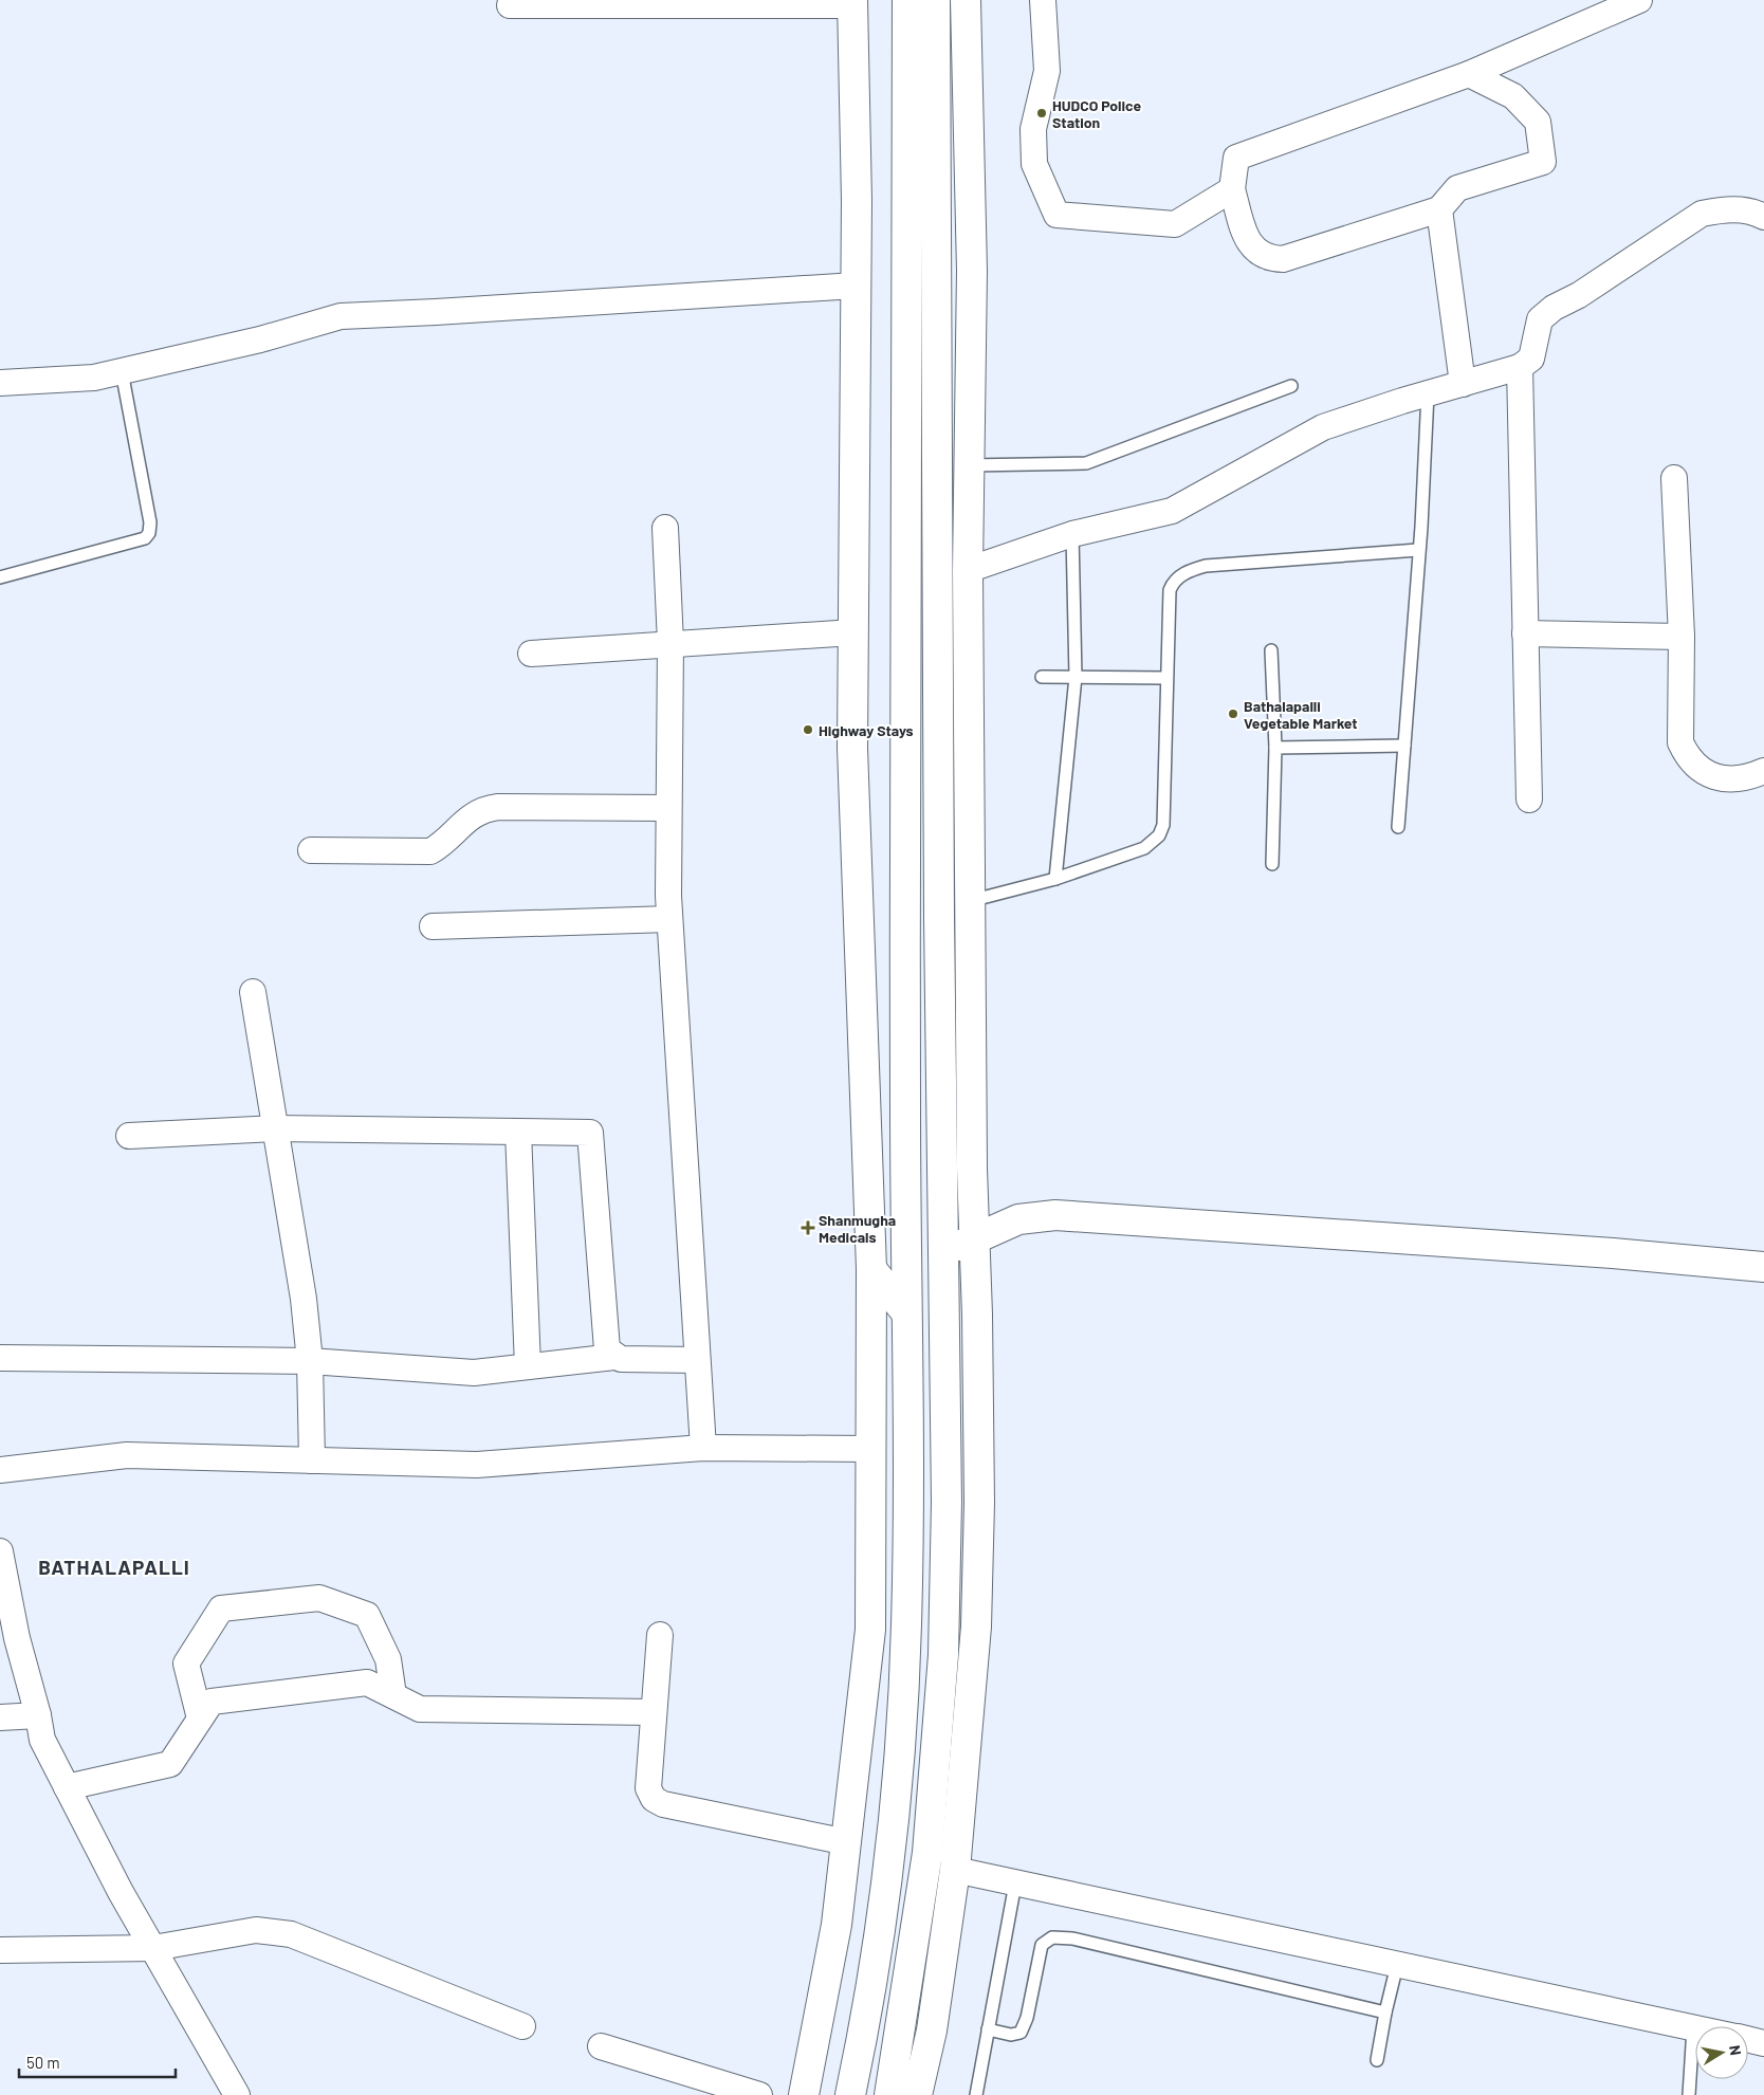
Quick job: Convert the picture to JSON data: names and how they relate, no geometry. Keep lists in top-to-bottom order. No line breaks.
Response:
{"districts":["BATHALAPALLI"],"places":{"other":["HUDCO Police Station","Bathalapalli Vegetable Market","Highway Stays"],"health":["Shanmugha Medicals"]},"scale_bar":"50 m","north":"right"}
